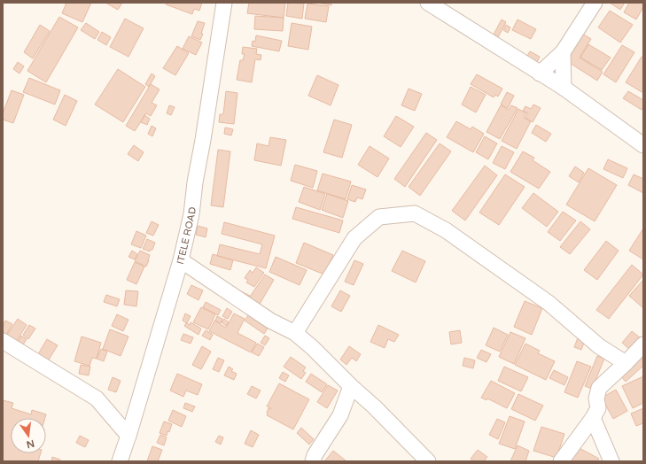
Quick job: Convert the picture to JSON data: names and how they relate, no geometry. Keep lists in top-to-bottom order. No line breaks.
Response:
{"streets":{"street":["ITELE ROAD"]},"north":"bottom"}
